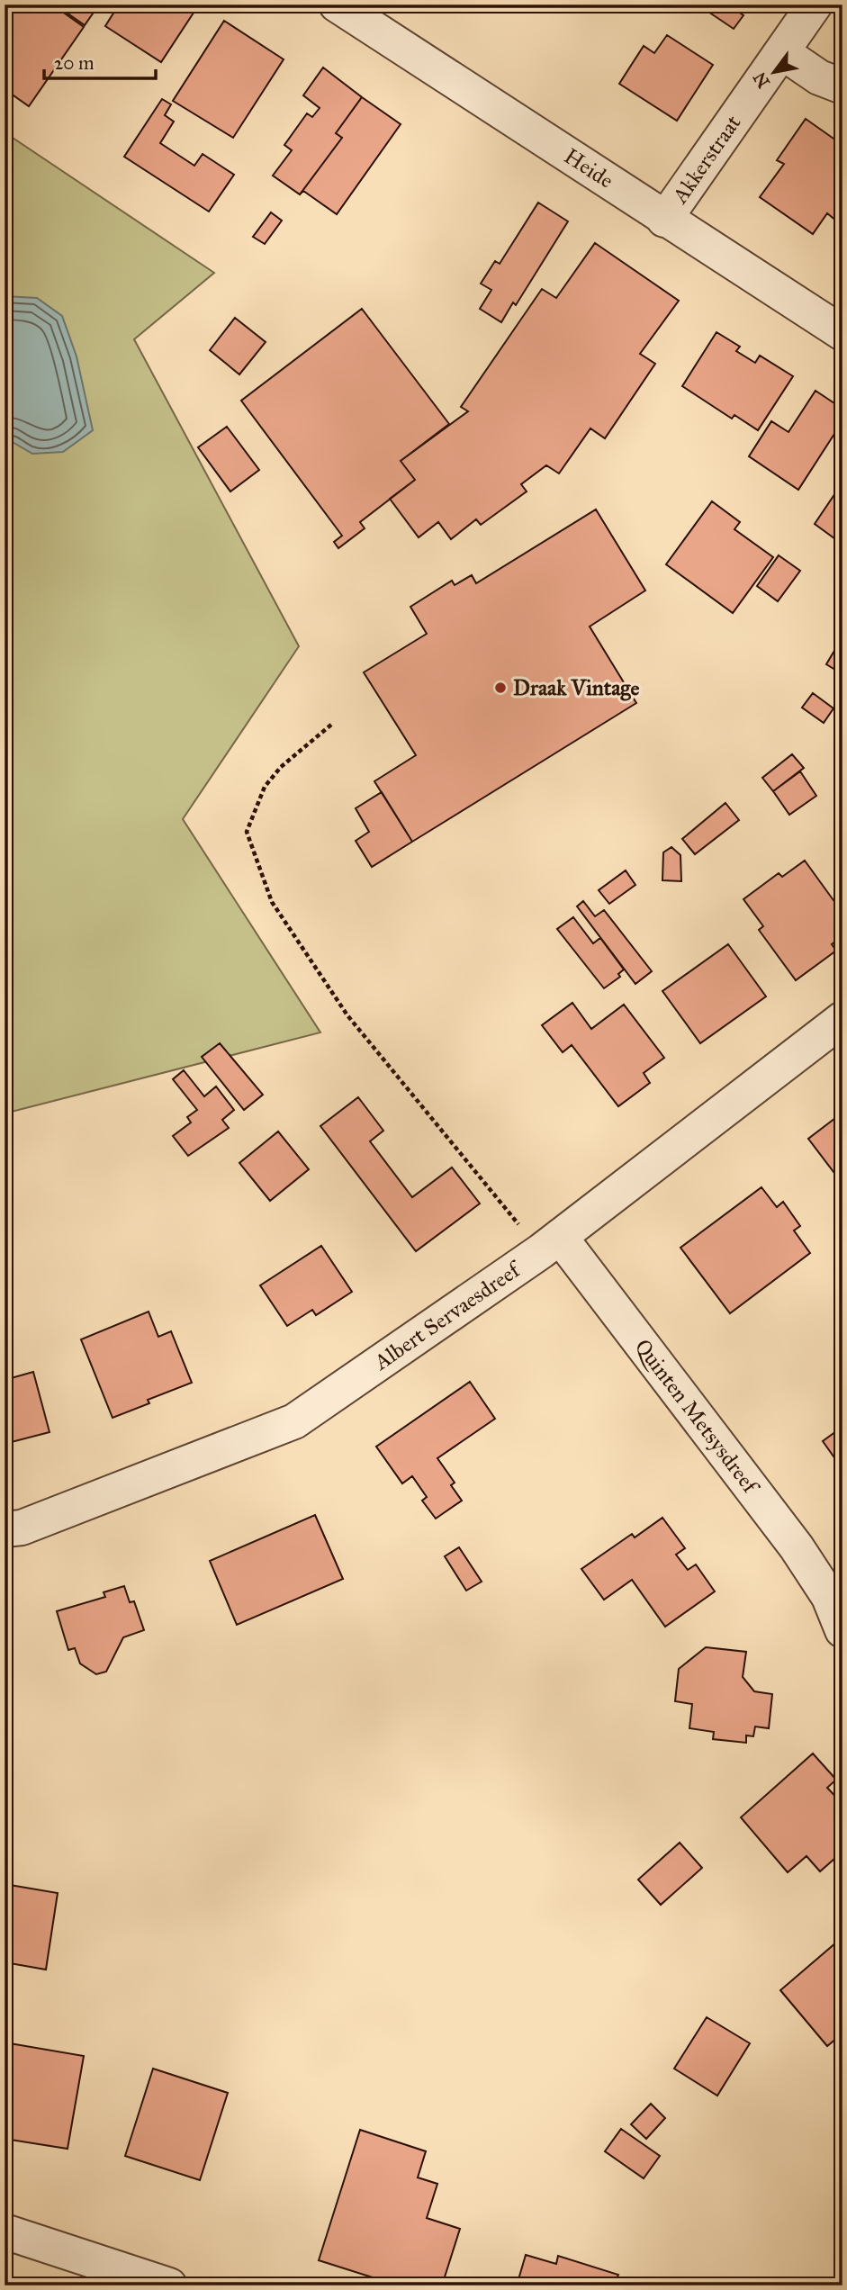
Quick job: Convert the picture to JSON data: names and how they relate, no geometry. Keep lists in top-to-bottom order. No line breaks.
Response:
{"streets":{"street":["Akkerstraat","Heide","Albert Servaesdreef","Quinten Metsysdreef"]},"crossings":[["Akkerstraat","Heide"],["Albert Servaesdreef","Quinten Metsysdreef"]],"places":["Draak Vintage"],"scale_bar":"20 m","north":"bottom left"}
